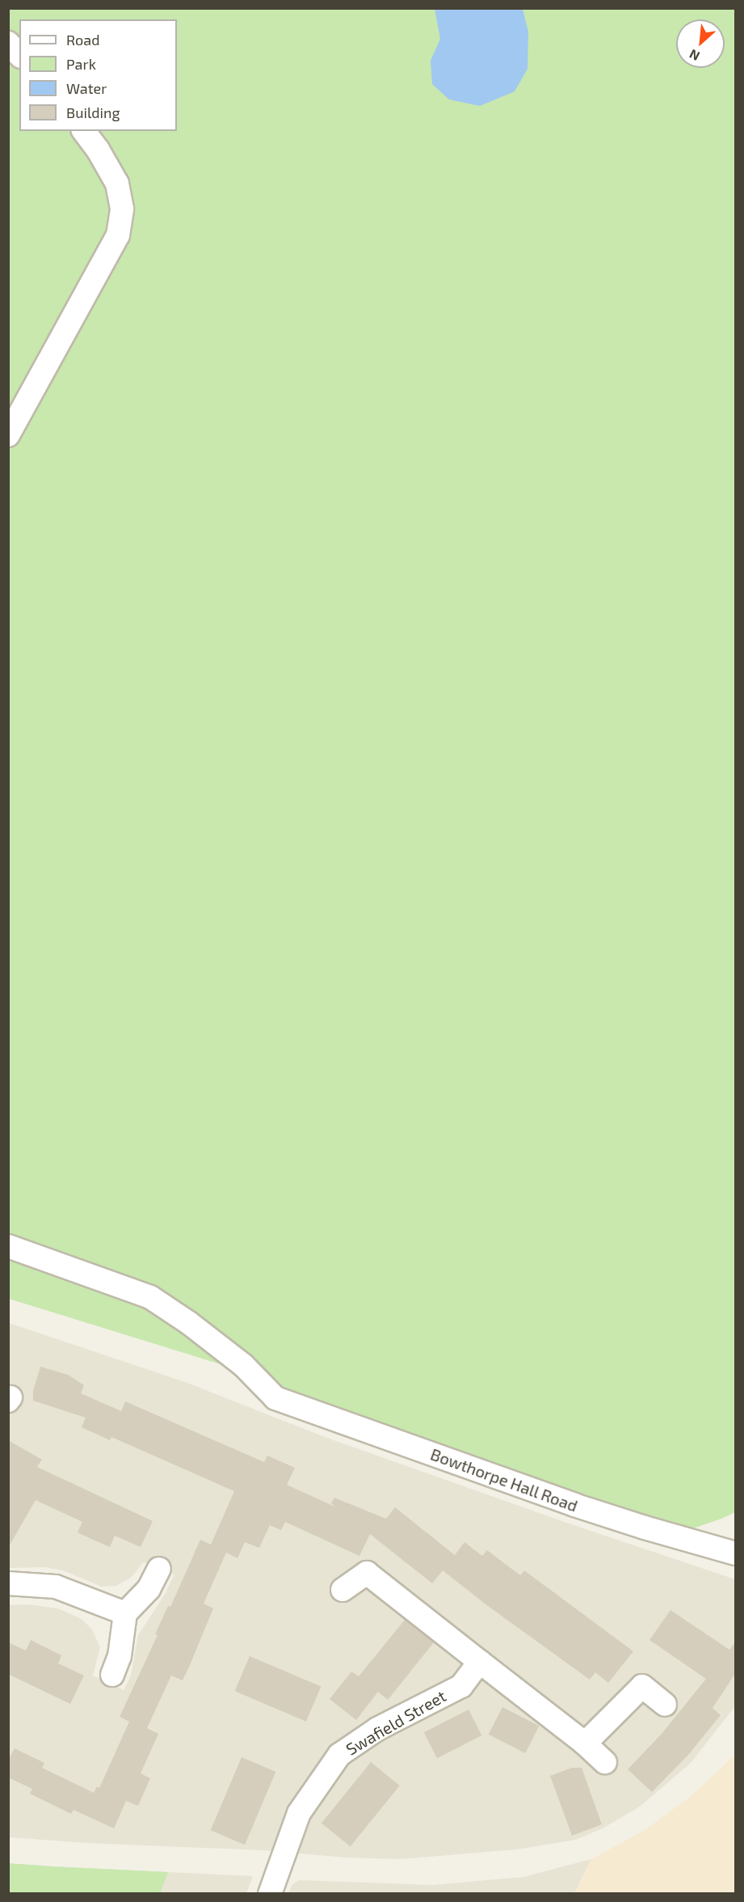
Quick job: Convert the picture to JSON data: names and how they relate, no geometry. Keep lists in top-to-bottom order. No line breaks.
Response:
{"streets":{"street":["Bowthorpe Hall Road","Swafield Street"]},"legend":["Road","Park","Water","Building"],"north":"bottom left"}
